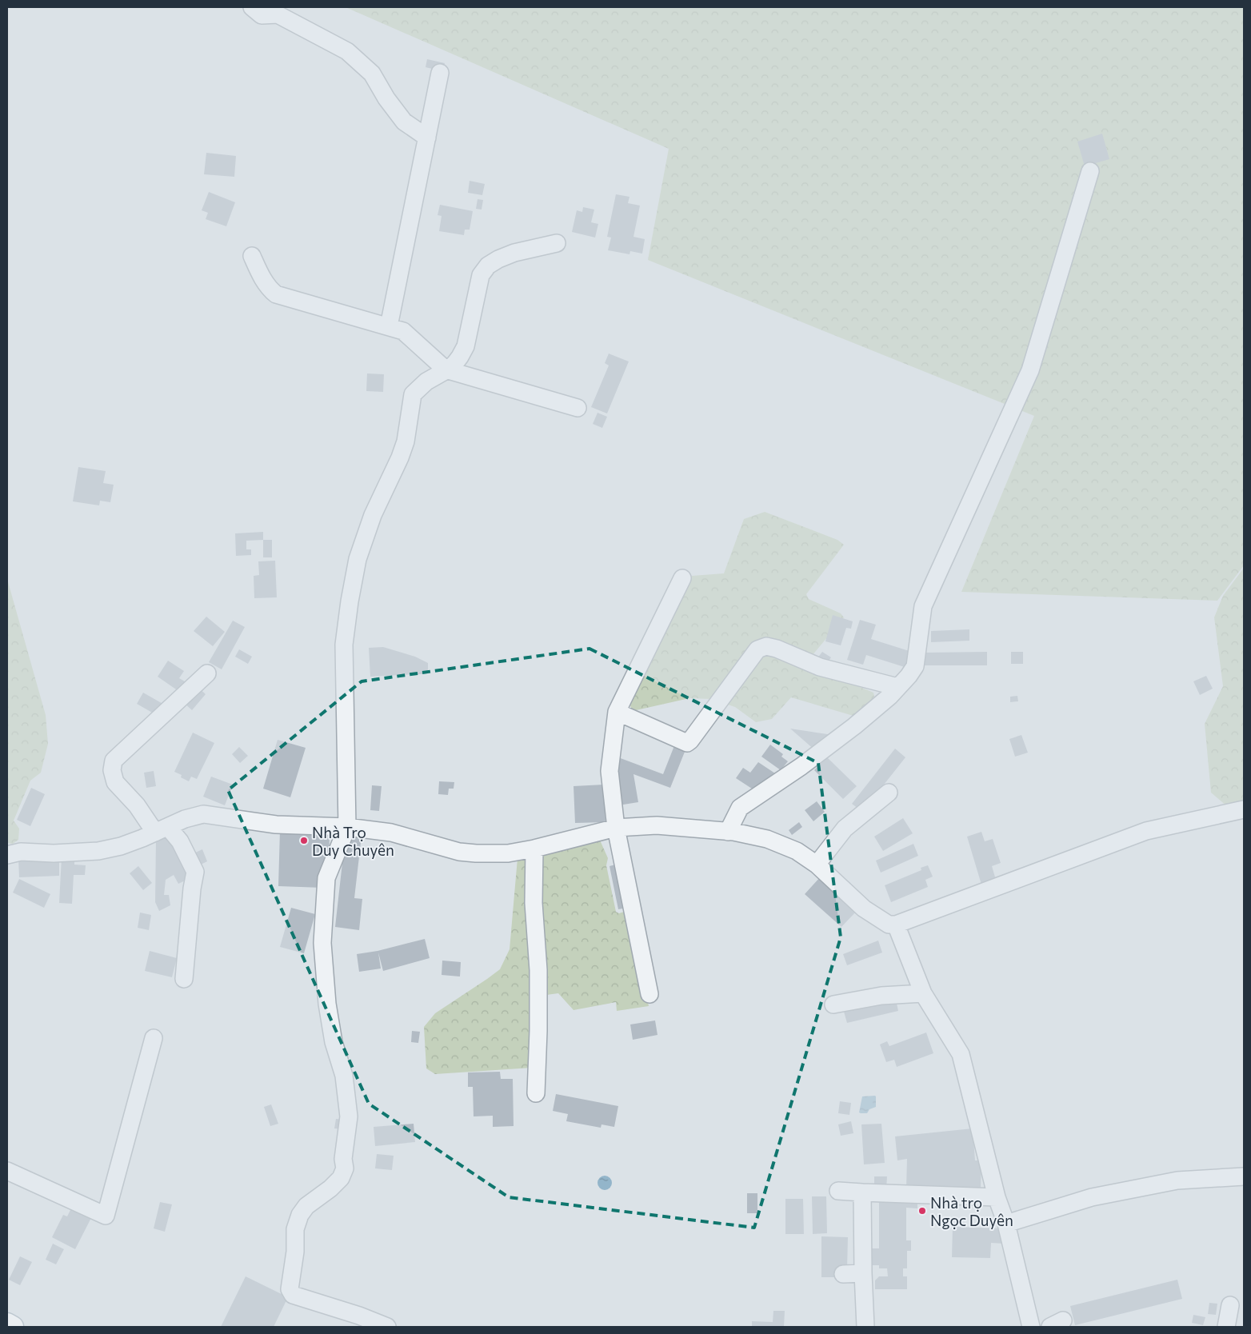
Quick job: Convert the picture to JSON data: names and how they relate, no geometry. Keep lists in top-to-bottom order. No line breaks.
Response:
{"places":["Nhà Trọ Duy Chuyên","Nhà trọ Ngọc Duyên"]}
